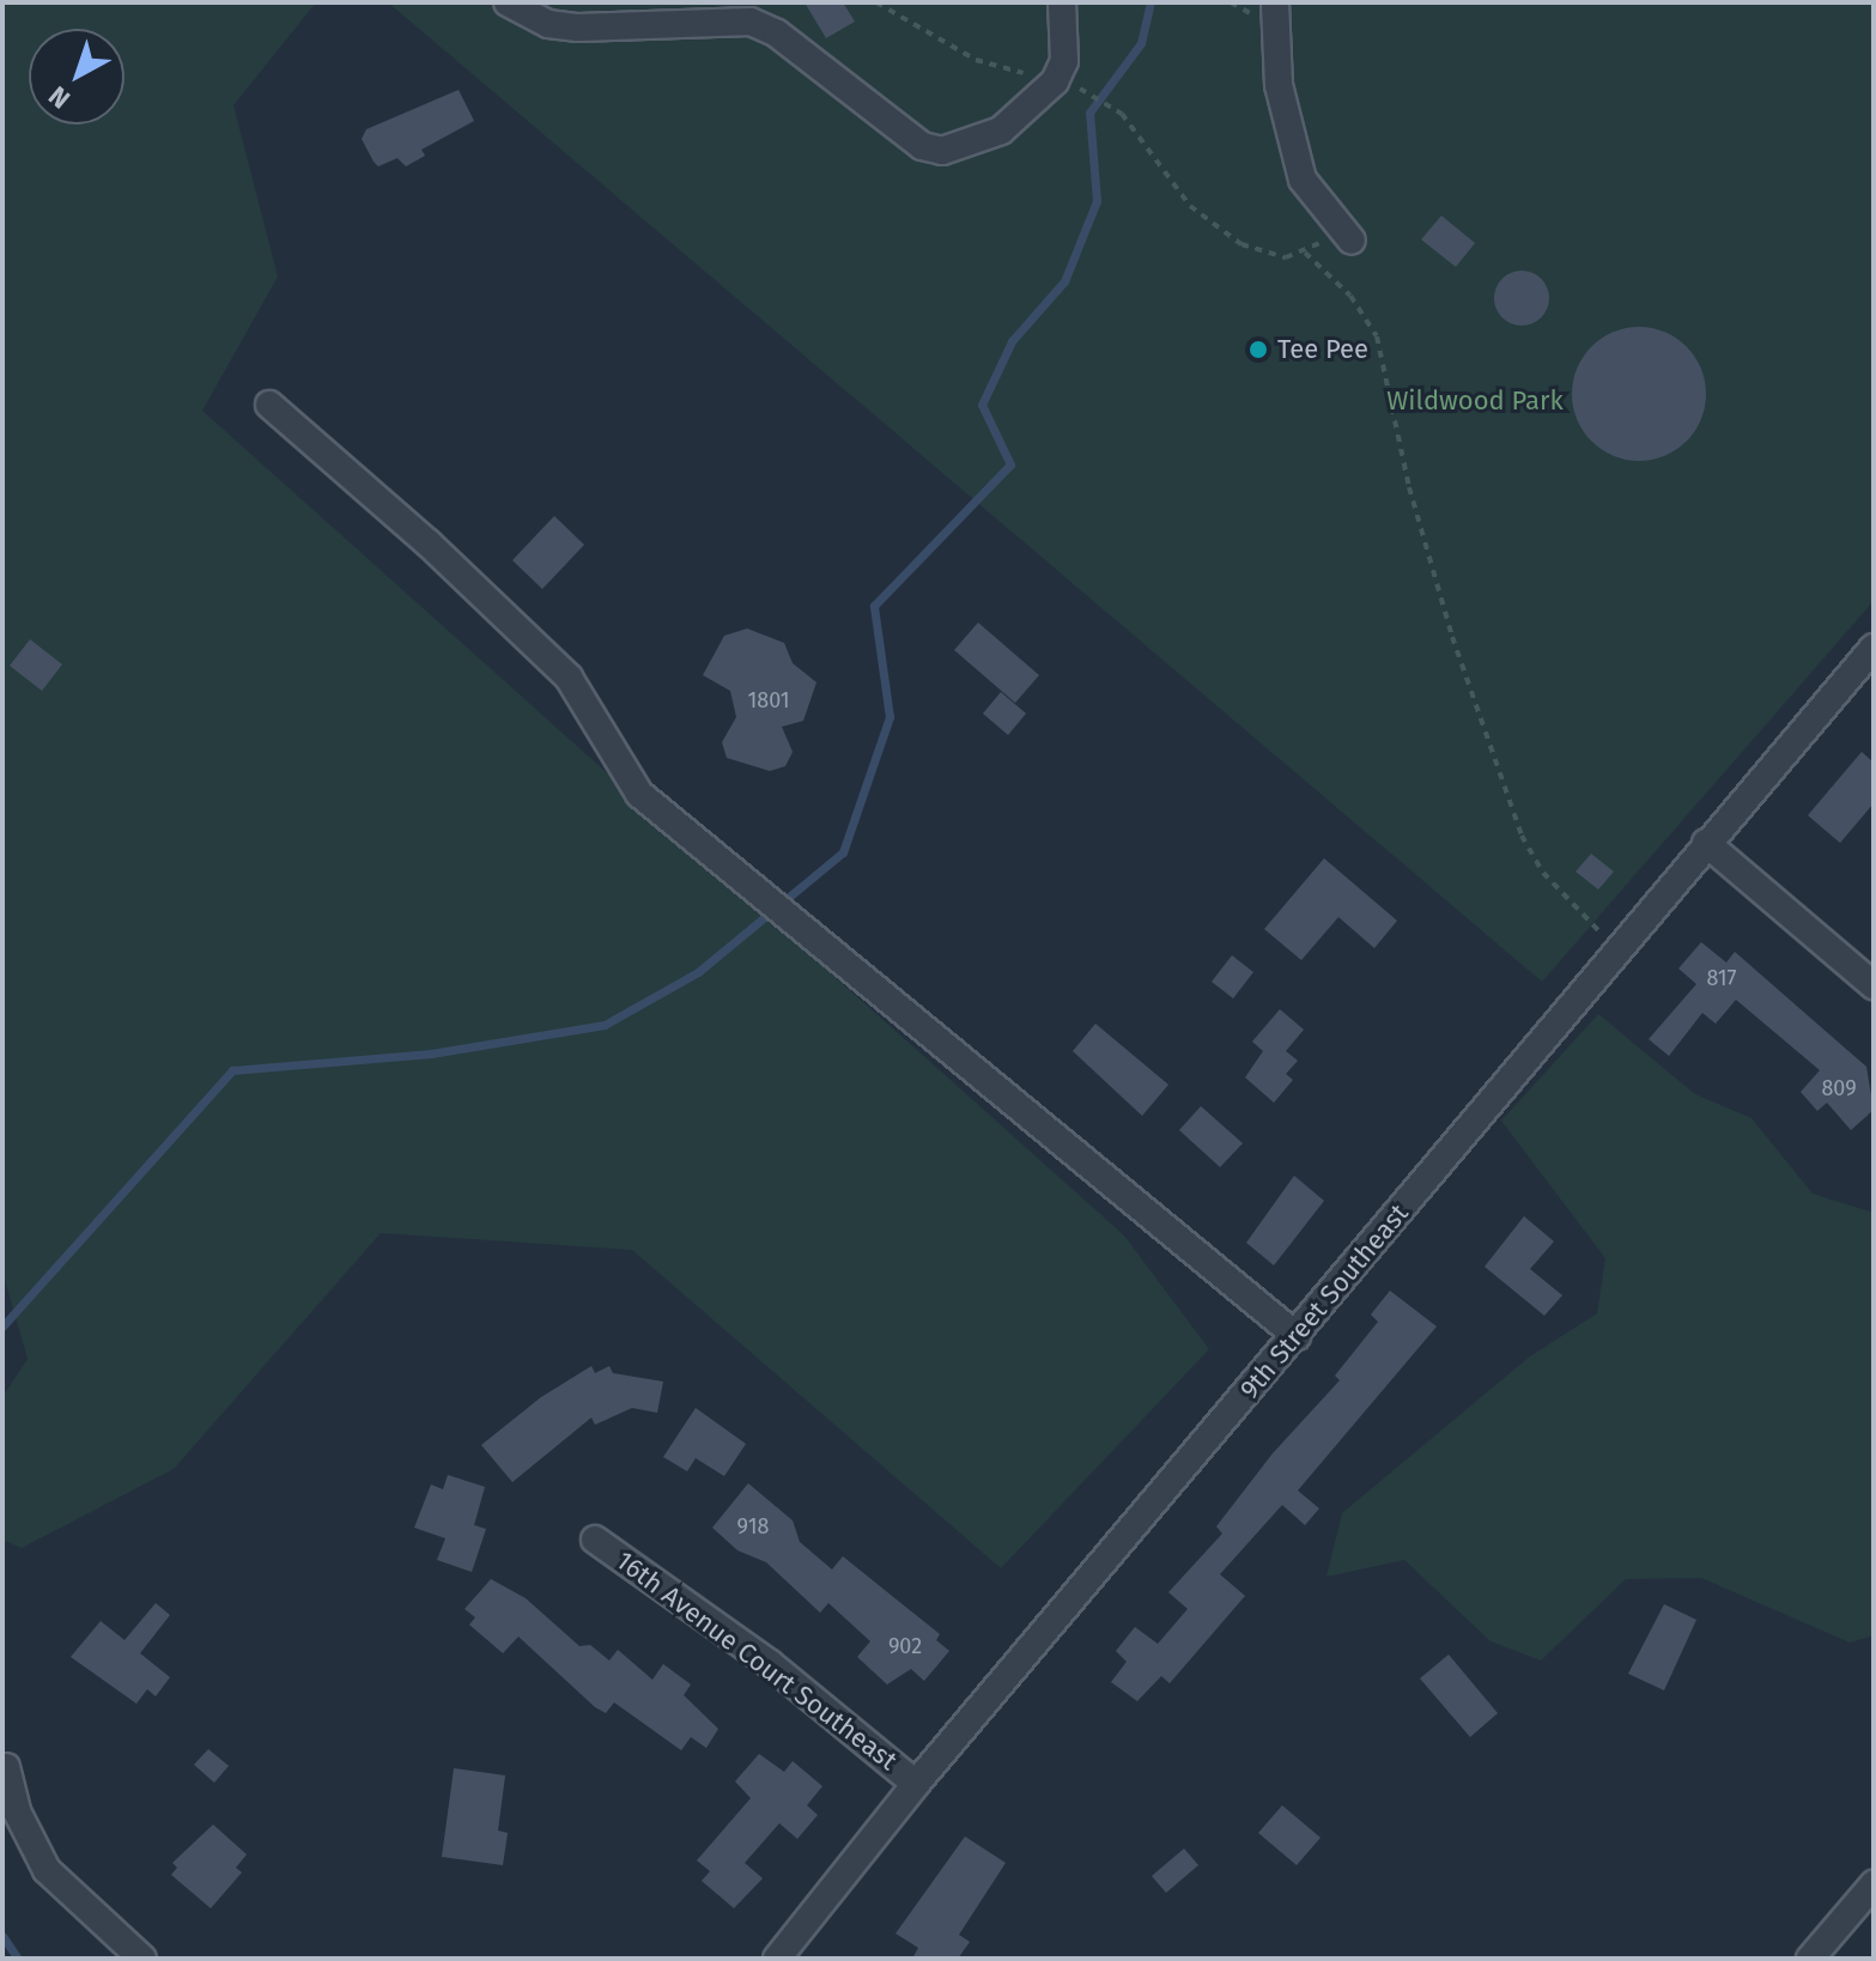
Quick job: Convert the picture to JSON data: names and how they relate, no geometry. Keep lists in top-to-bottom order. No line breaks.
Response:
{"streets":{"street":["9th Street Southeast","16th Avenue Court Southeast"]},"crossings":[["9th Street Southeast","16th Avenue Court Southeast"]],"parks":["Wildwood Park"],"places":["Tee Pee"],"house_numbers":["1801","817","809","918","902"],"north":"bottom left"}
